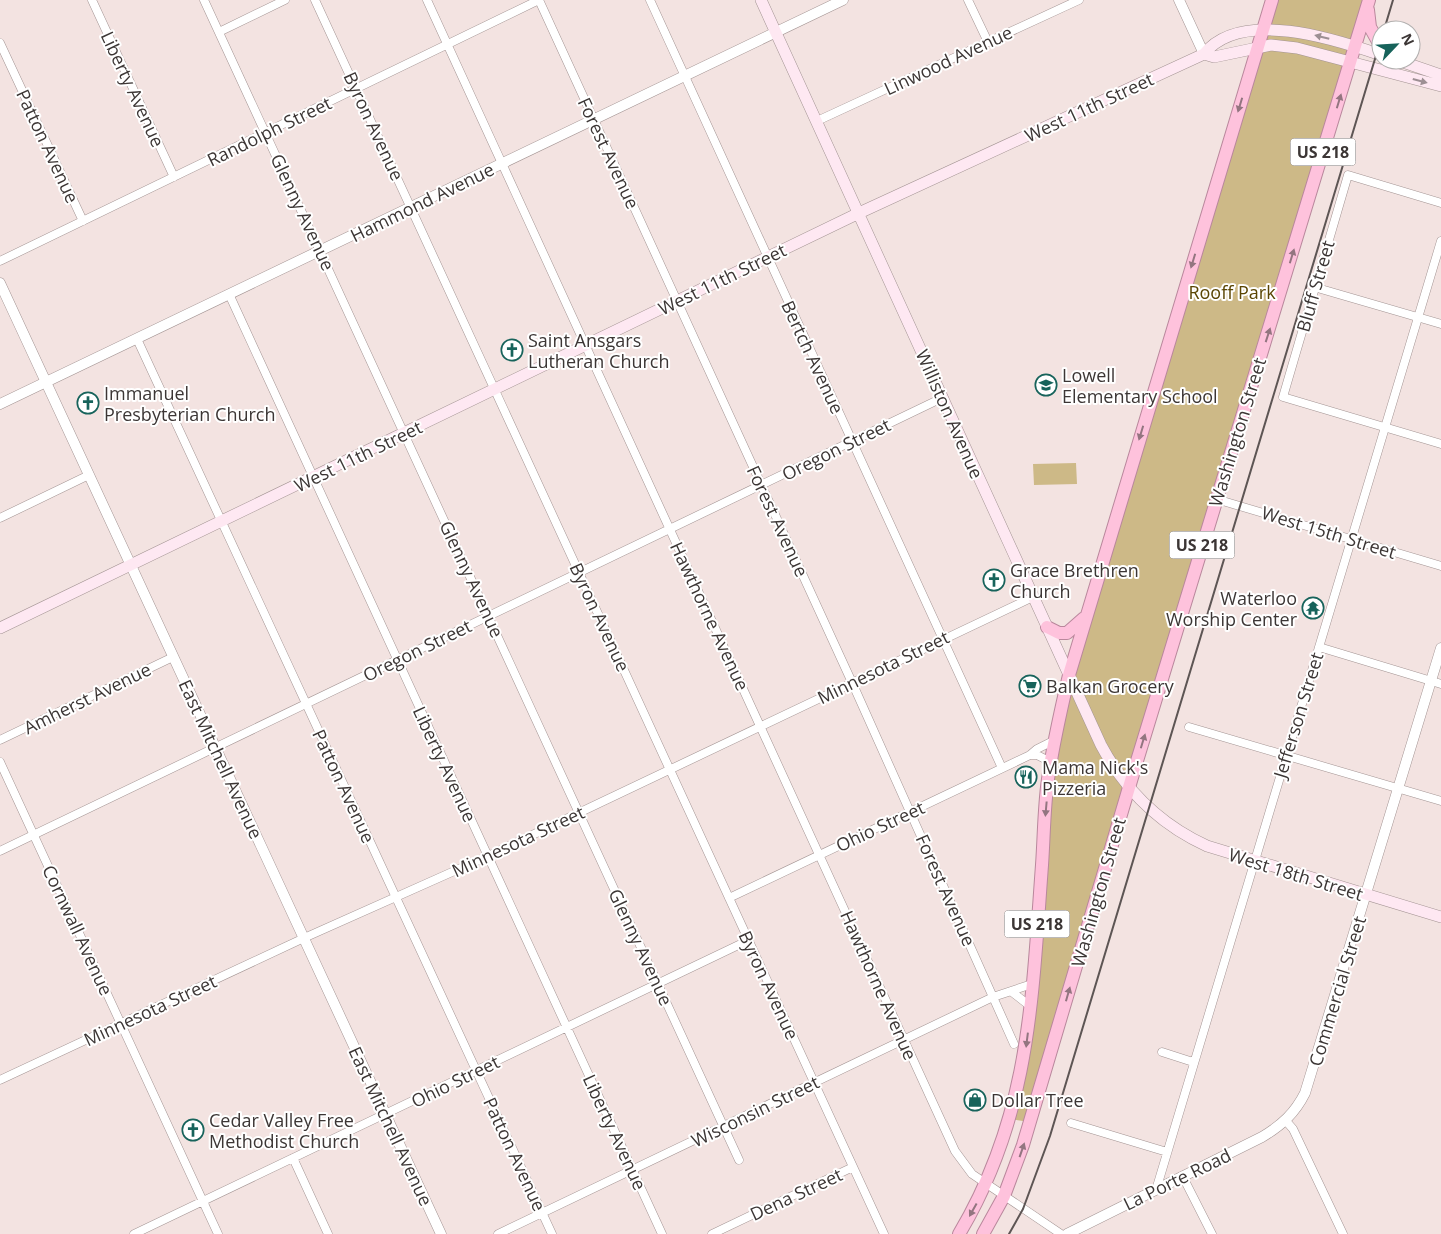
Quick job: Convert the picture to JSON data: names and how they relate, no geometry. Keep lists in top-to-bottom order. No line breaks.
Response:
{"streets":{"highway":["US 218","Washington Street"],"main road":["West 11th Street","Williston Avenue","West 18th Street"],"street":["Linwood Avenue","Liberty Avenue","Byron Avenue","Randolph Street","Patton Avenue","Forest Avenue","Hammond Avenue","Glenny Avenue","Bluff Street","Bertch Avenue","Oregon Street","West 15th Street","Hawthorne Avenue","Minnesota Street","Amherst Avenue","Jefferson Street","East Mitchell Avenue","Ohio Street","Cornwall Avenue","Commercial Street","Wisconsin Street","La Porte Road","Dena Street"]},"crossings":[["Linwood Avenue","Williston Avenue"],["Liberty Avenue","West 11th Street"],["Liberty Avenue","Randolph Street"],["Liberty Avenue","Hammond Avenue"],["Liberty Avenue","Oregon Street"],["Liberty Avenue","Minnesota Street"],["Liberty Avenue","Ohio Street"],["Liberty Avenue","Wisconsin Street"],["West 11th Street","Byron Avenue"],["West 11th Street","Patton Avenue"],["West 11th Street","US 218"],["West 11th Street","Forest Avenue"],["West 11th Street","Glenny Avenue"],["West 11th Street","Bertch Avenue"],["West 11th Street","Williston Avenue"],["West 11th Street","Washington Street"],["West 11th Street","Hawthorne Avenue"],["West 11th Street","East Mitchell Avenue"],["Byron Avenue","Randolph Street"],["Byron Avenue","Hammond Avenue"],["Byron Avenue","Oregon Street"],["Byron Avenue","Minnesota Street"],["Byron Avenue","Ohio Street"],["Byron Avenue","Wisconsin Street"],["Byron Avenue","Dena Street"],["Randolph Street","Patton Avenue"],["Randolph Street","Forest Avenue"],["Randolph Street","Glenny Avenue"],["Randolph Street","Hawthorne Avenue"],["Patton Avenue","Hammond Avenue"],["Patton Avenue","Oregon Street"],["Patton Avenue","Minnesota Street"],["Patton Avenue","Ohio Street"],["Patton Avenue","Wisconsin Street"],["US 218","Williston Avenue"],["US 218","Hawthorne Avenue"],["US 218","Ohio Street"],["US 218","Wisconsin Street"],["Forest Avenue","Hammond Avenue"],["Forest Avenue","Oregon Street"],["Forest Avenue","Minnesota Street"],["Forest Avenue","Ohio Street"],["Forest Avenue","Wisconsin Street"],["Hammond Avenue","Glenny Avenue"],["Hammond Avenue","Bertch Avenue"],["Hammond Avenue","Williston Avenue"],["Hammond Avenue","Hawthorne Avenue"],["Hammond Avenue","East Mitchell Avenue"],["Glenny Avenue","Oregon Street"],["Glenny Avenue","Minnesota Street"],["Glenny Avenue","Ohio Street"],["Glenny Avenue","Wisconsin Street"],["Bluff Street","Jefferson Street"],["Bertch Avenue","Oregon Street"],["Bertch Avenue","Minnesota Street"],["Bertch Avenue","Ohio Street"],["Williston Avenue","Washington Street"],["Williston Avenue","Oregon Street"],["Williston Avenue","Minnesota Street"],["Williston Avenue","West 18th Street"],["Washington Street","West 15th Street"],["Washington Street","Hawthorne Avenue"],["Oregon Street","Hawthorne Avenue"],["Oregon Street","East Mitchell Avenue"],["Oregon Street","Cornwall Avenue"],["West 15th Street","Jefferson Street"],["Hawthorne Avenue","Minnesota Street"],["Hawthorne Avenue","Ohio Street"],["Hawthorne Avenue","Wisconsin Street"],["Minnesota Street","East Mitchell Avenue"],["Minnesota Street","Cornwall Avenue"],["Amherst Avenue","East Mitchell Avenue"],["Jefferson Street","West 18th Street"],["Jefferson Street","La Porte Road"],["East Mitchell Avenue","Ohio Street"],["Ohio Street","Cornwall Avenue"],["West 18th Street","Commercial Street"],["Commercial Street","La Porte Road"]],"parks":["Rooff Park"],"places":{"church":["Saint Ansgars Lutheran Church","Immanuel Presbyterian Church","Grace Brethren Church","Cedar Valley Free Methodist Church"],"school or university":["Lowell Elementary School"],"temple":["Waterloo Worship Center"],"supermarket":["Balkan Grocery"],"restaurant":["Mama Nick's Pizzeria"],"shop":["Dollar Tree"]},"north":"top right"}
